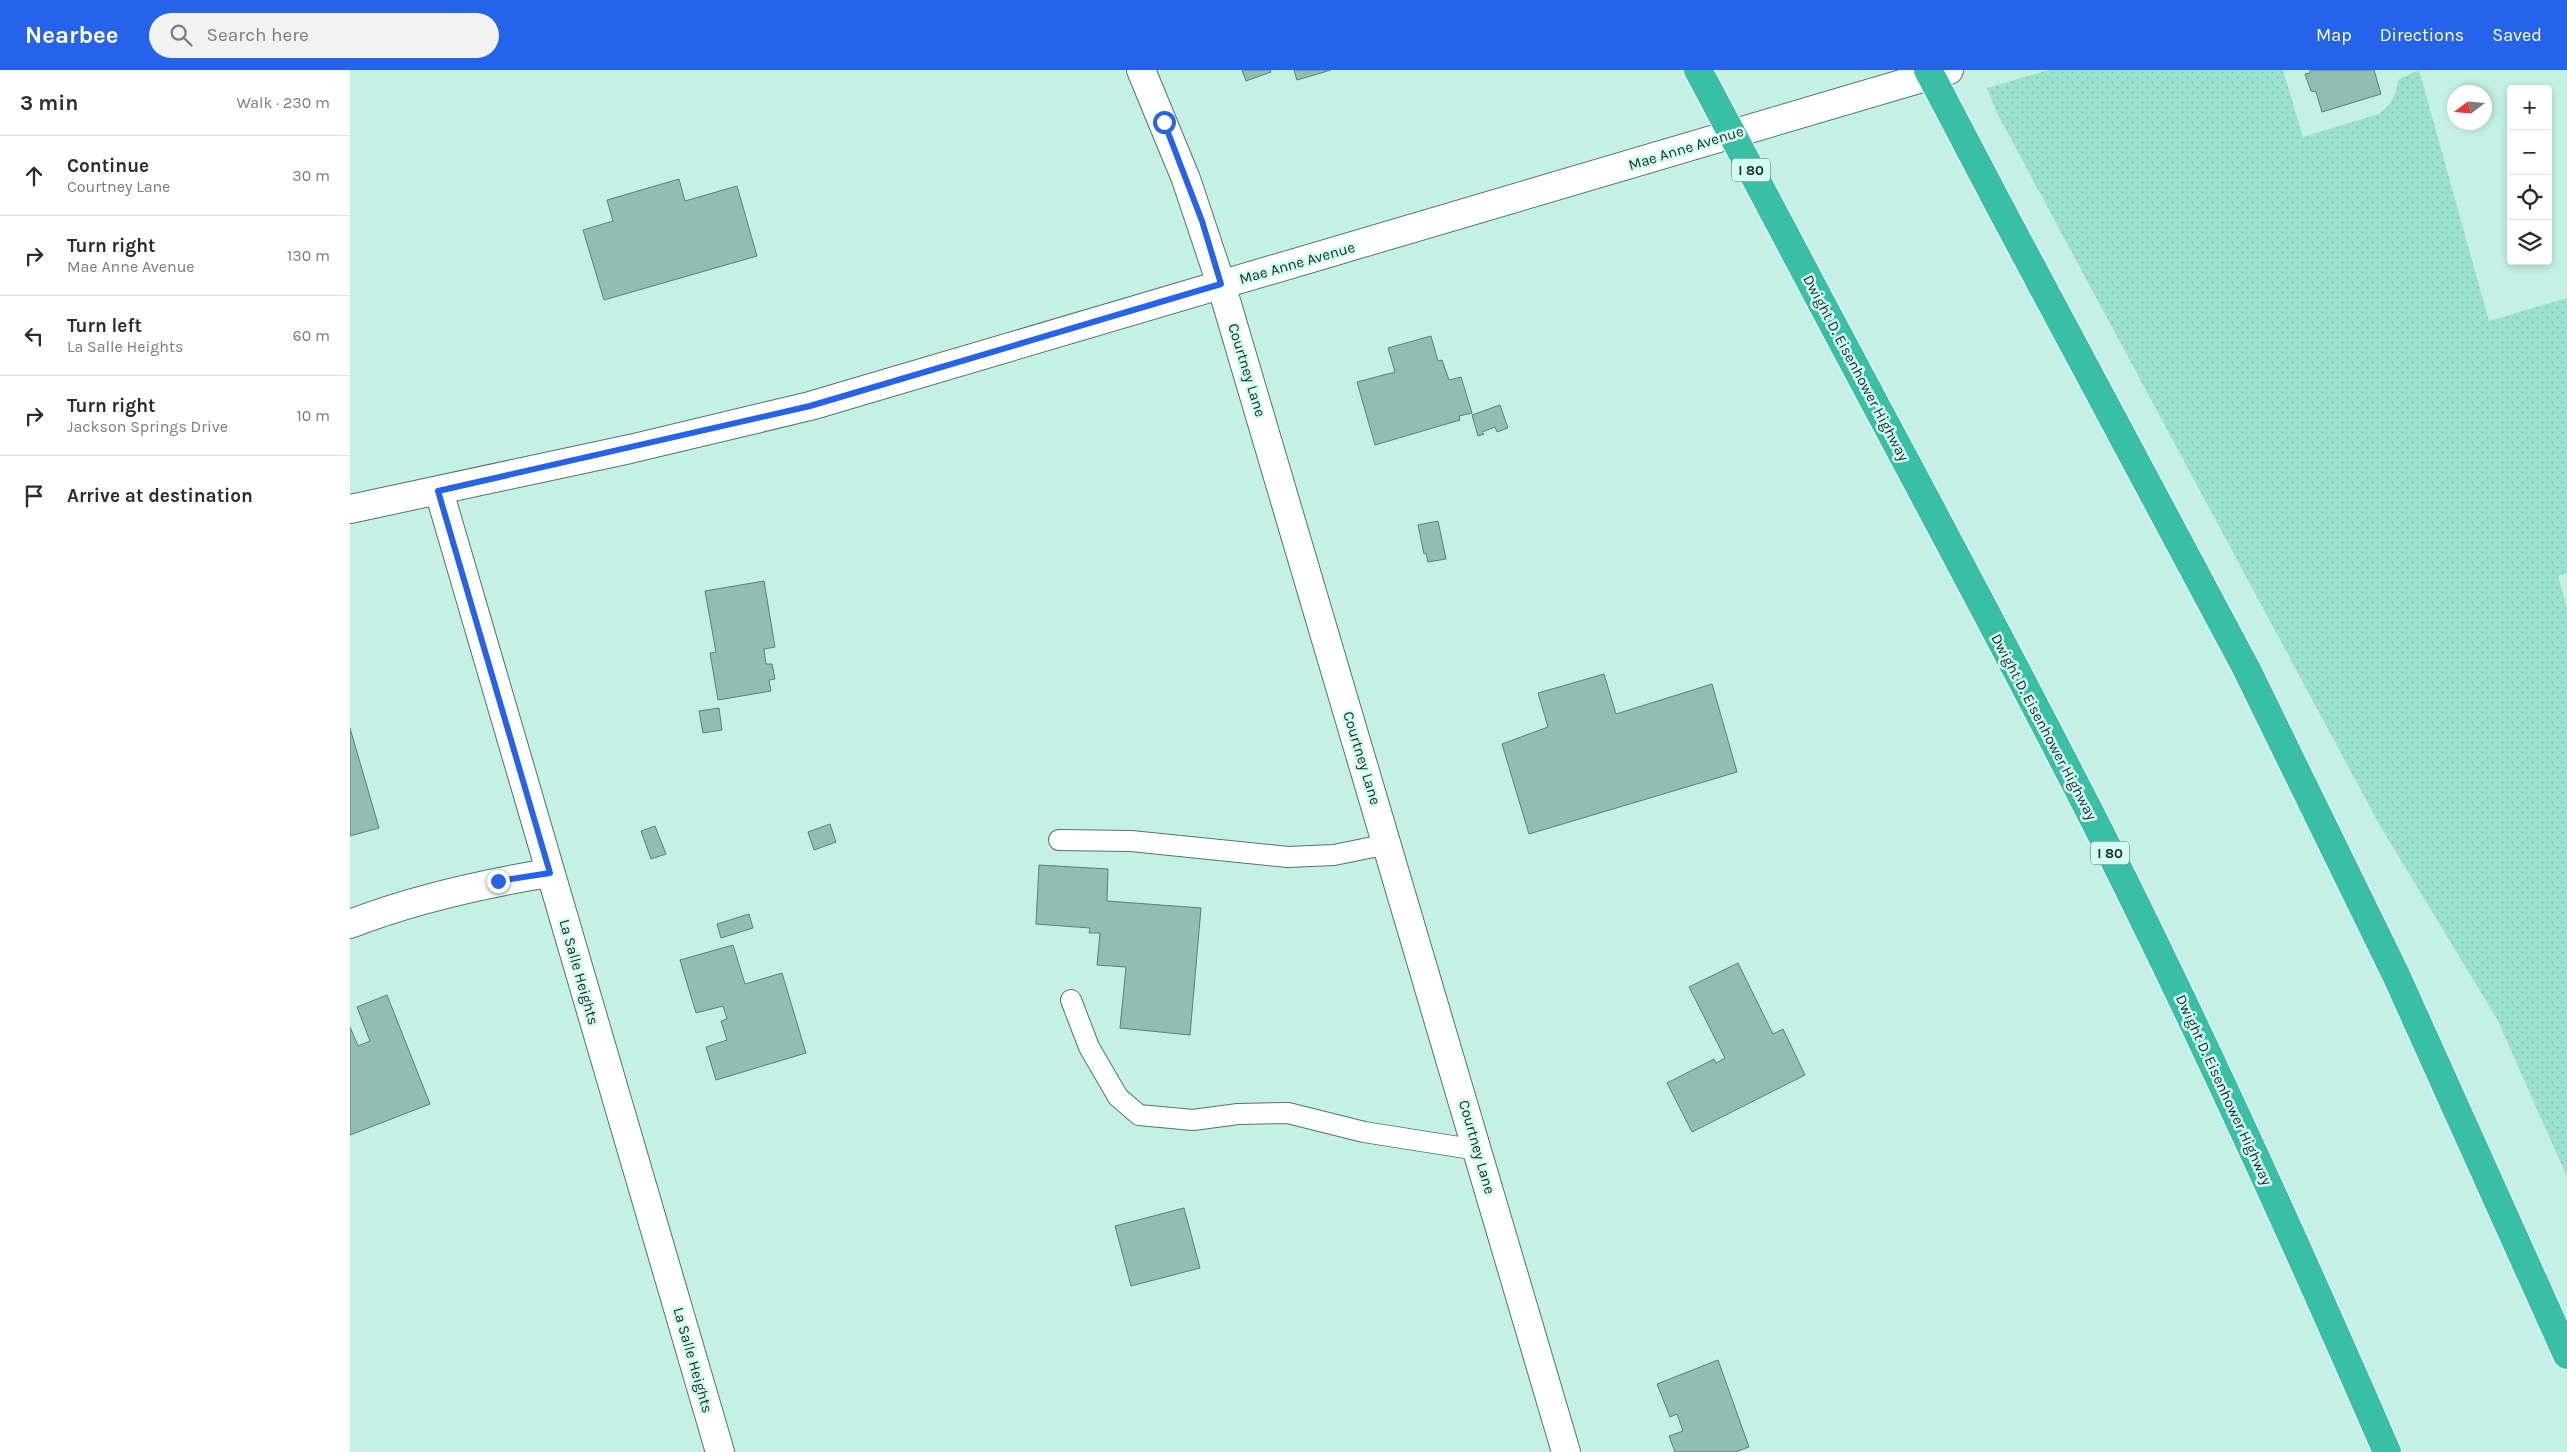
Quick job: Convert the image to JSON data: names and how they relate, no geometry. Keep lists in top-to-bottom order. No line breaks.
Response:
{"streets":{"highway":["I 80","Dwight D. Eisenhower Highway"],"street":["Mae Anne Avenue","Courtney Lane","La Salle Heights"]},"crossings":[["Mae Anne Avenue","Courtney Lane"],["Mae Anne Avenue","La Salle Heights"]],"north":"left","page":{"header":"Nearbee","search":"Search here","nav":["Map","Directions","Saved"],"heading":["3 min","Walk · 230 m"],"map_buttons":["+","−"],"list":[["Continue","Courtney Lane","30 m"],["Turn right","Mae Anne Avenue","130 m"],["Turn left","La Salle Heights","60 m"],["Turn right","Jackson Springs Drive","10 m"],"Arrive at destination"]}}
